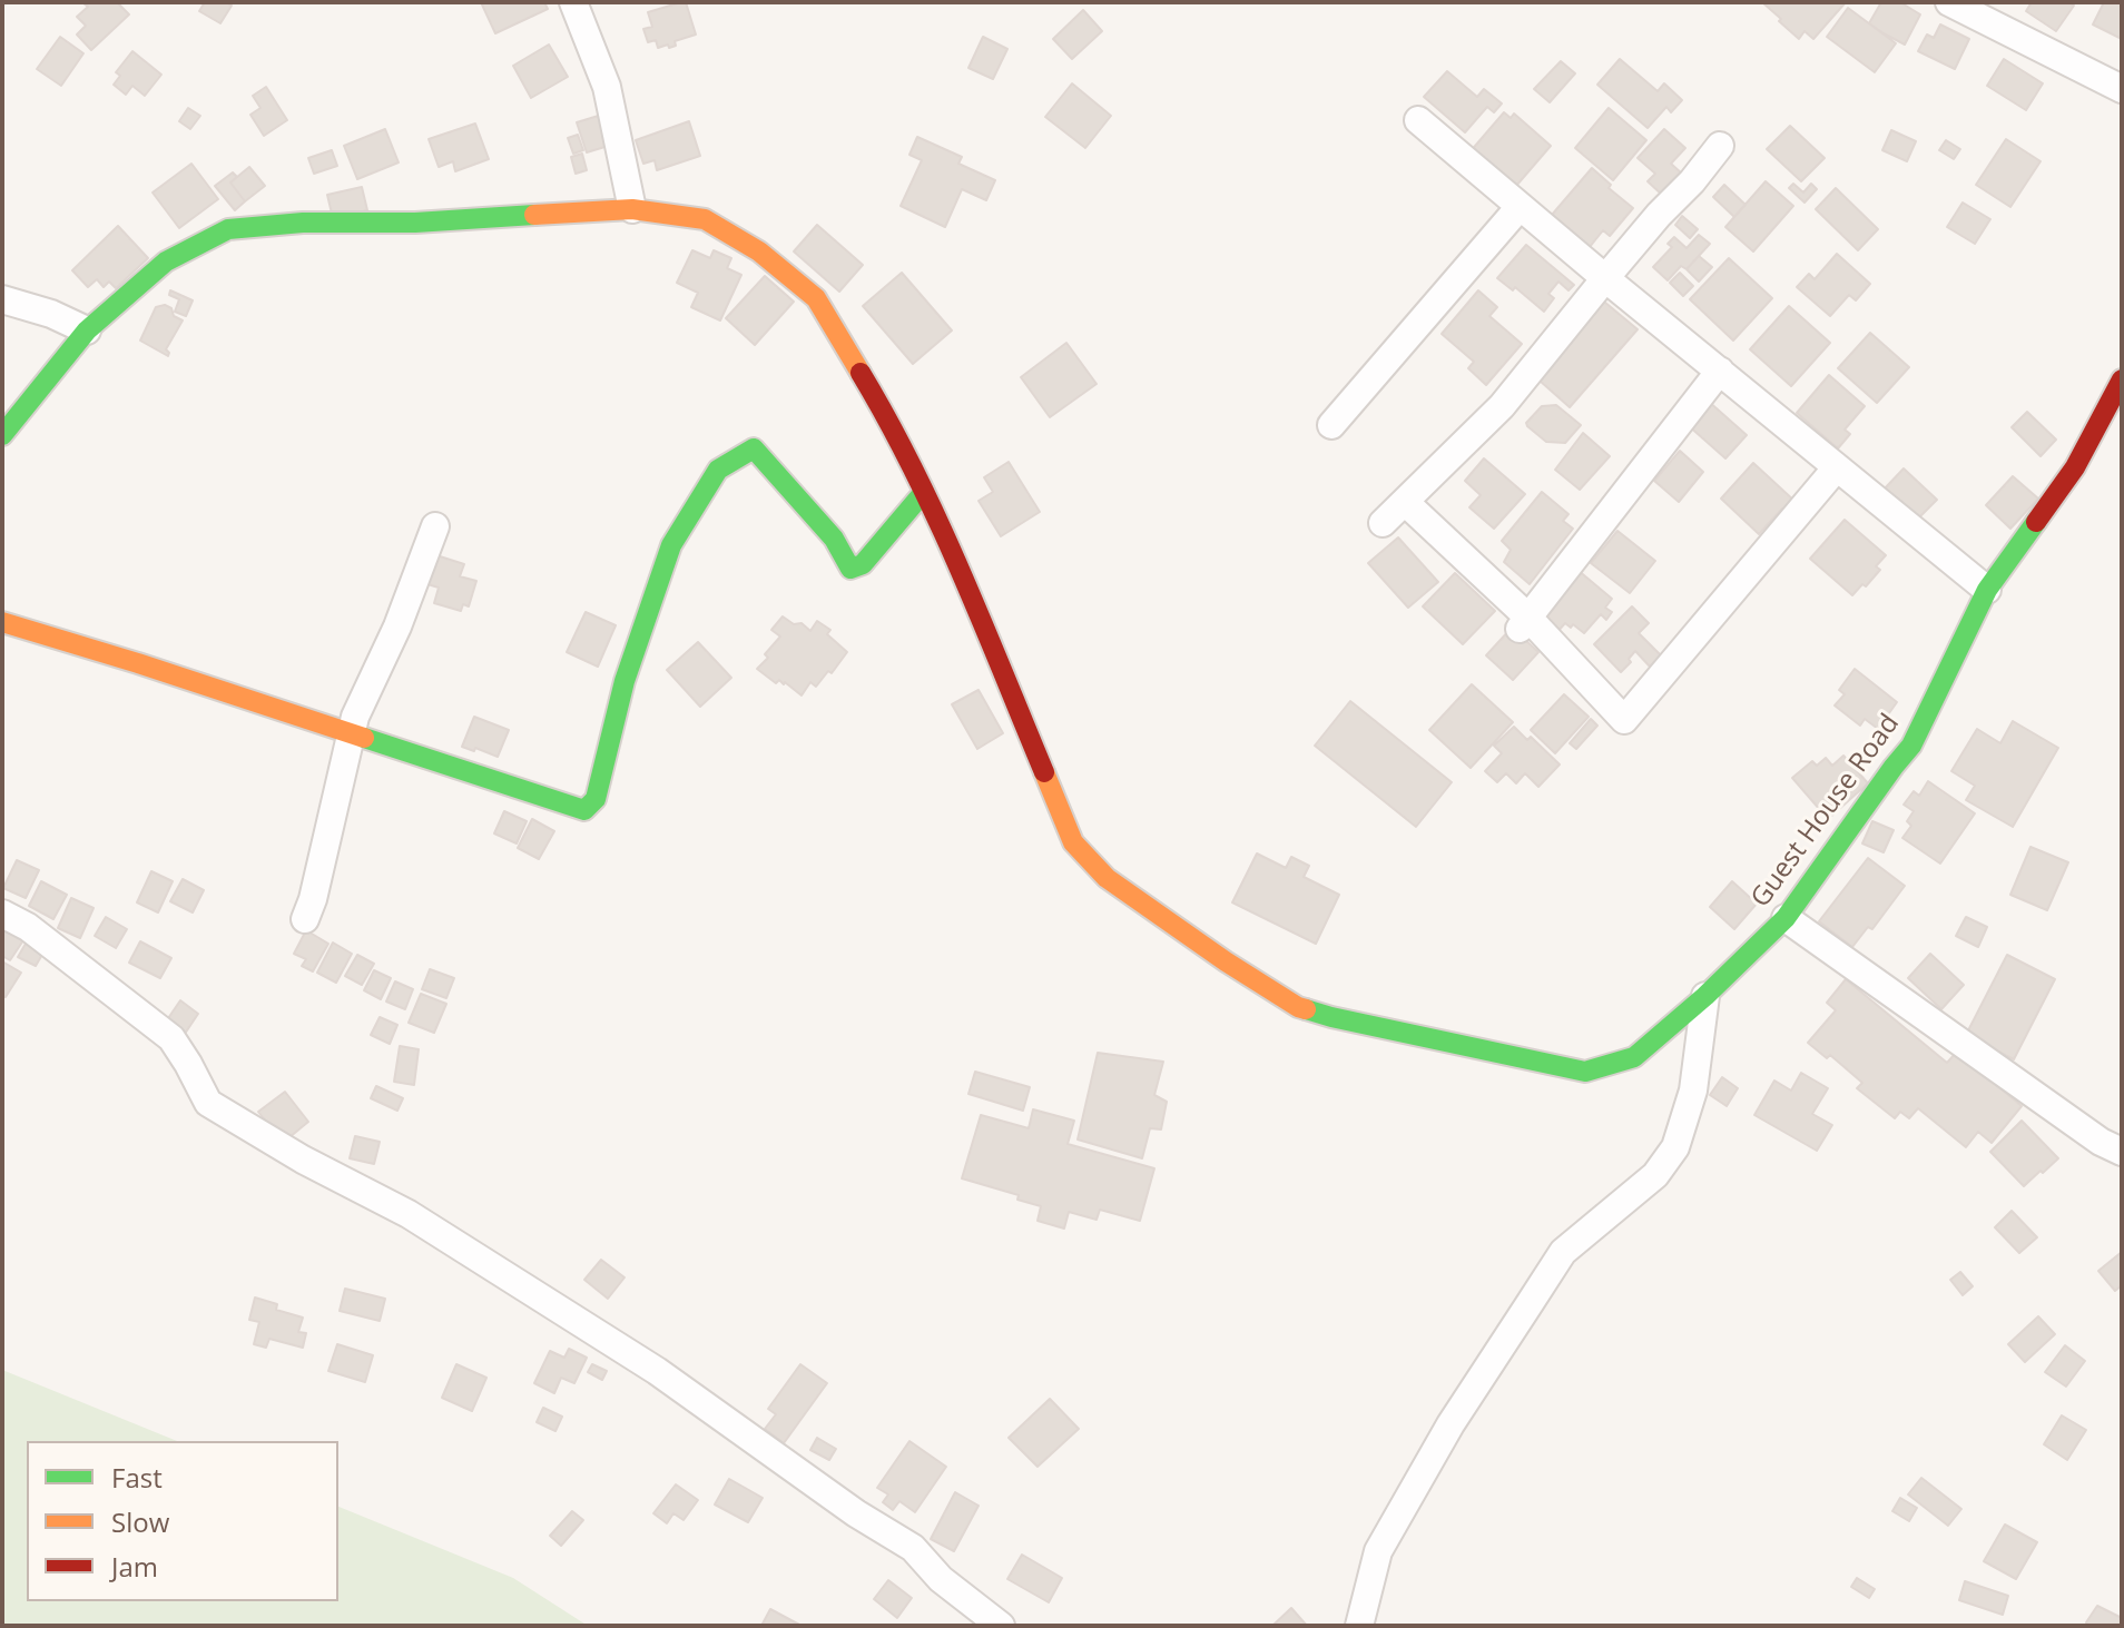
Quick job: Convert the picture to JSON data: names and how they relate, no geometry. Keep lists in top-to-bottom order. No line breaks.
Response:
{"streets":{"main road":["Guest House Road"]},"legend":["Fast","Slow","Jam"]}
